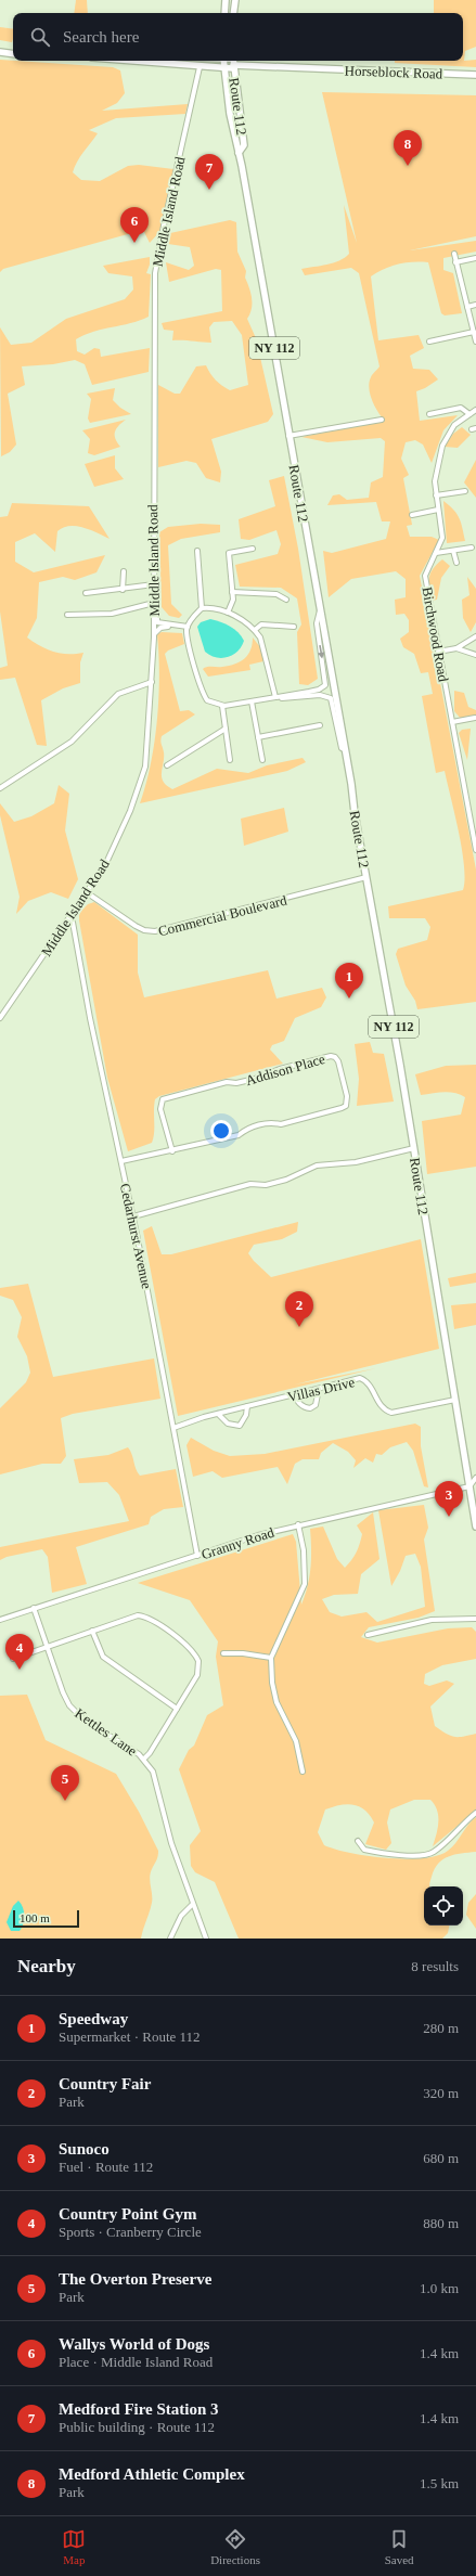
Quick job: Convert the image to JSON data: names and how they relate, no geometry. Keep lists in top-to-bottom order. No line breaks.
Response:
{"streets":{"main road":["Horseblock Road","Route 112","NY 112"],"street":["Middle Island Road","Birchwood Road","Commercial Boulevard","Addison Place","Cedarhurst Avenue","Villas Drive","Granny Road","Kettles Lane"]},"crossings":[["Horseblock Road","Route 112"],["Horseblock Road","Middle Island Road"],["Route 112","Commercial Boulevard"],["Route 112","Villas Drive"],["Route 112","Granny Road"],["Middle Island Road","Commercial Boulevard"],["Middle Island Road","Cedarhurst Avenue"],["Addison Place","Cedarhurst Avenue"],["Cedarhurst Avenue","Villas Drive"],["Cedarhurst Avenue","Granny Road"],["Granny Road","Kettles Lane"]],"scale_bar":"100 m","page":{"search":"Search here","pins":["8","7","6","1","2","3","4","5"],"scale":"100 m","heading":["Nearby","8 results"],"list":[{"mark":"1","name":"Speedway","note":"Supermarket · Route 112","value":"280 m"},{"mark":"2","name":"Country Fair","note":"Park","value":"320 m"},{"mark":"3","name":"Sunoco","note":"Fuel · Route 112","value":"680 m"},{"mark":"4","name":"Country Point Gym","note":"Sports · Cranberry Circle","value":"880 m"},{"mark":"5","name":"The Overton Preserve","note":"Park","value":"1.0 km"},{"mark":"6","name":"Wallys World of Dogs","note":"Place · Middle Island Road","value":"1.4 km"},{"mark":"7","name":"Medford Fire Station 3","note":"Public building · Route 112","value":"1.4 km"},{"mark":"8","name":"Medford Athletic Complex","note":"Park","value":"1.5 km"}],"nav":["Map","Directions","Saved"]}}
